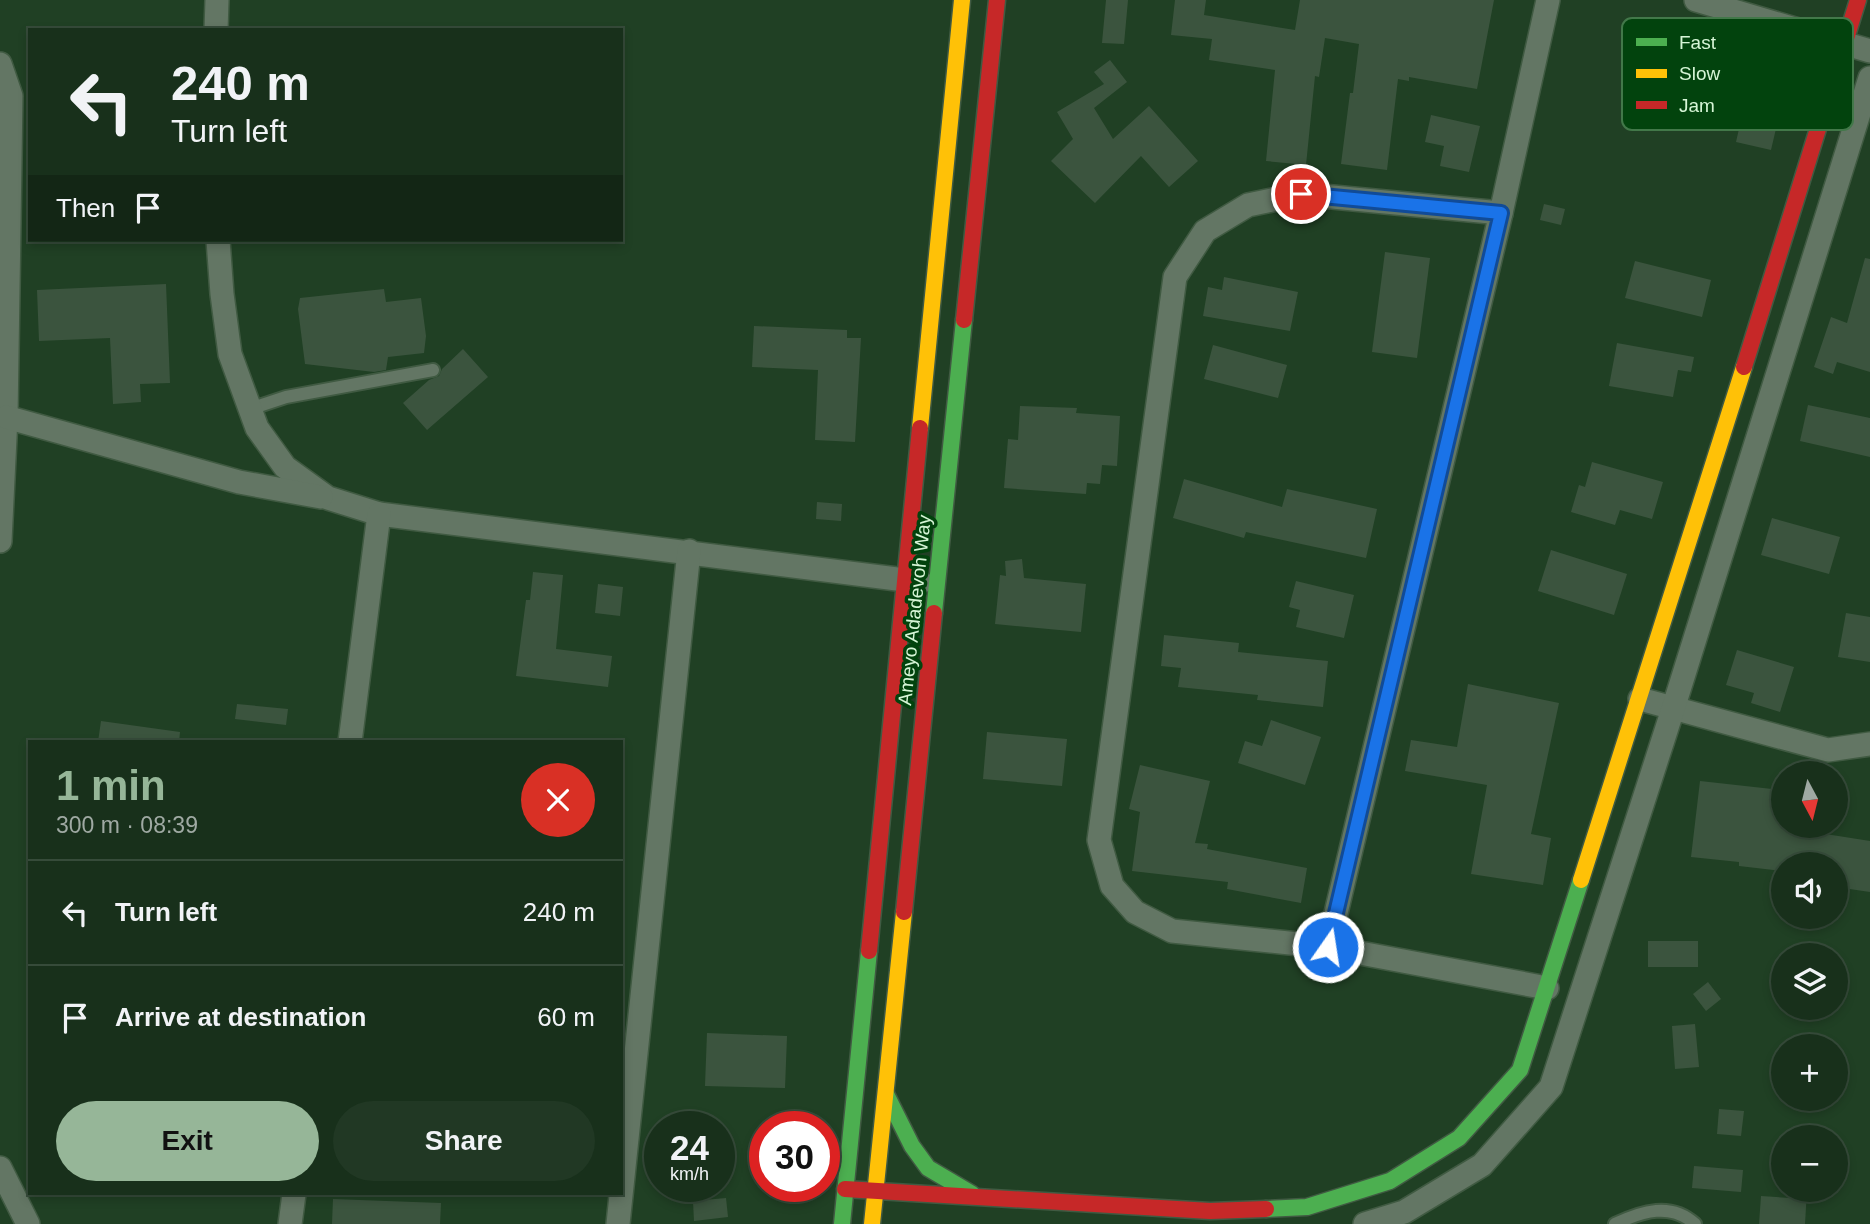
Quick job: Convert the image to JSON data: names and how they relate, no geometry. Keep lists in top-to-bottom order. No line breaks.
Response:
{"streets":{"street":["Ameyo Adadevoh Way"]},"legend":["Fast","Slow","Jam"],"north":"bottom","page":{"turn":["240 m","Turn left"],"then":"Then","heading":["1 min","300 m · 08:39"],"map_buttons":["+","−"],"list":[{"name":"Turn left","value":"240 m"},{"name":"Arrive at destination","value":"60 m"}],"buttons":["Exit","Share"],"speed":"24 km/h","limit":"30"}}
